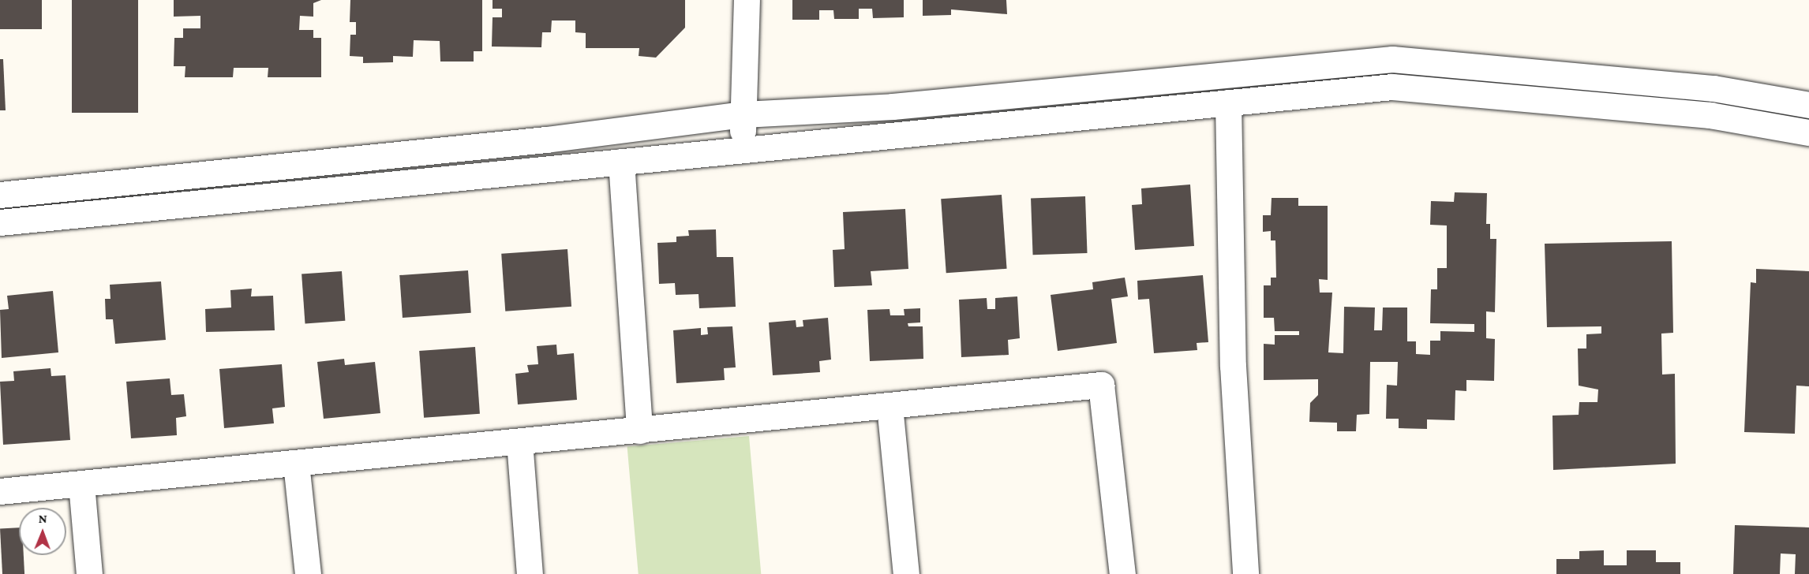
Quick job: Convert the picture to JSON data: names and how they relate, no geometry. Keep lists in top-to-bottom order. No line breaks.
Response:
{"north":"top"}
